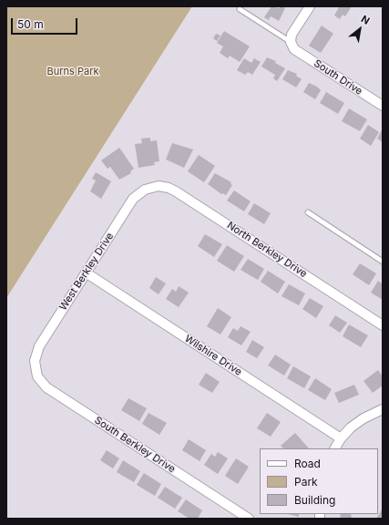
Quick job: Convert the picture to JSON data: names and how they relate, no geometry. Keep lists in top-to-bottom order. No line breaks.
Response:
{"streets":{"street":["South Drive","North Berkley Drive","West Berkley Drive","Wilshire Drive","South Berkley Drive"]},"crossings":[["North Berkley Drive","West Berkley Drive"],["West Berkley Drive","Wilshire Drive"],["West Berkley Drive","South Berkley Drive"]],"parks":["Burns Park"],"legend":["Road","Park","Building"],"scale_bar":"50 m","north":"top right"}
